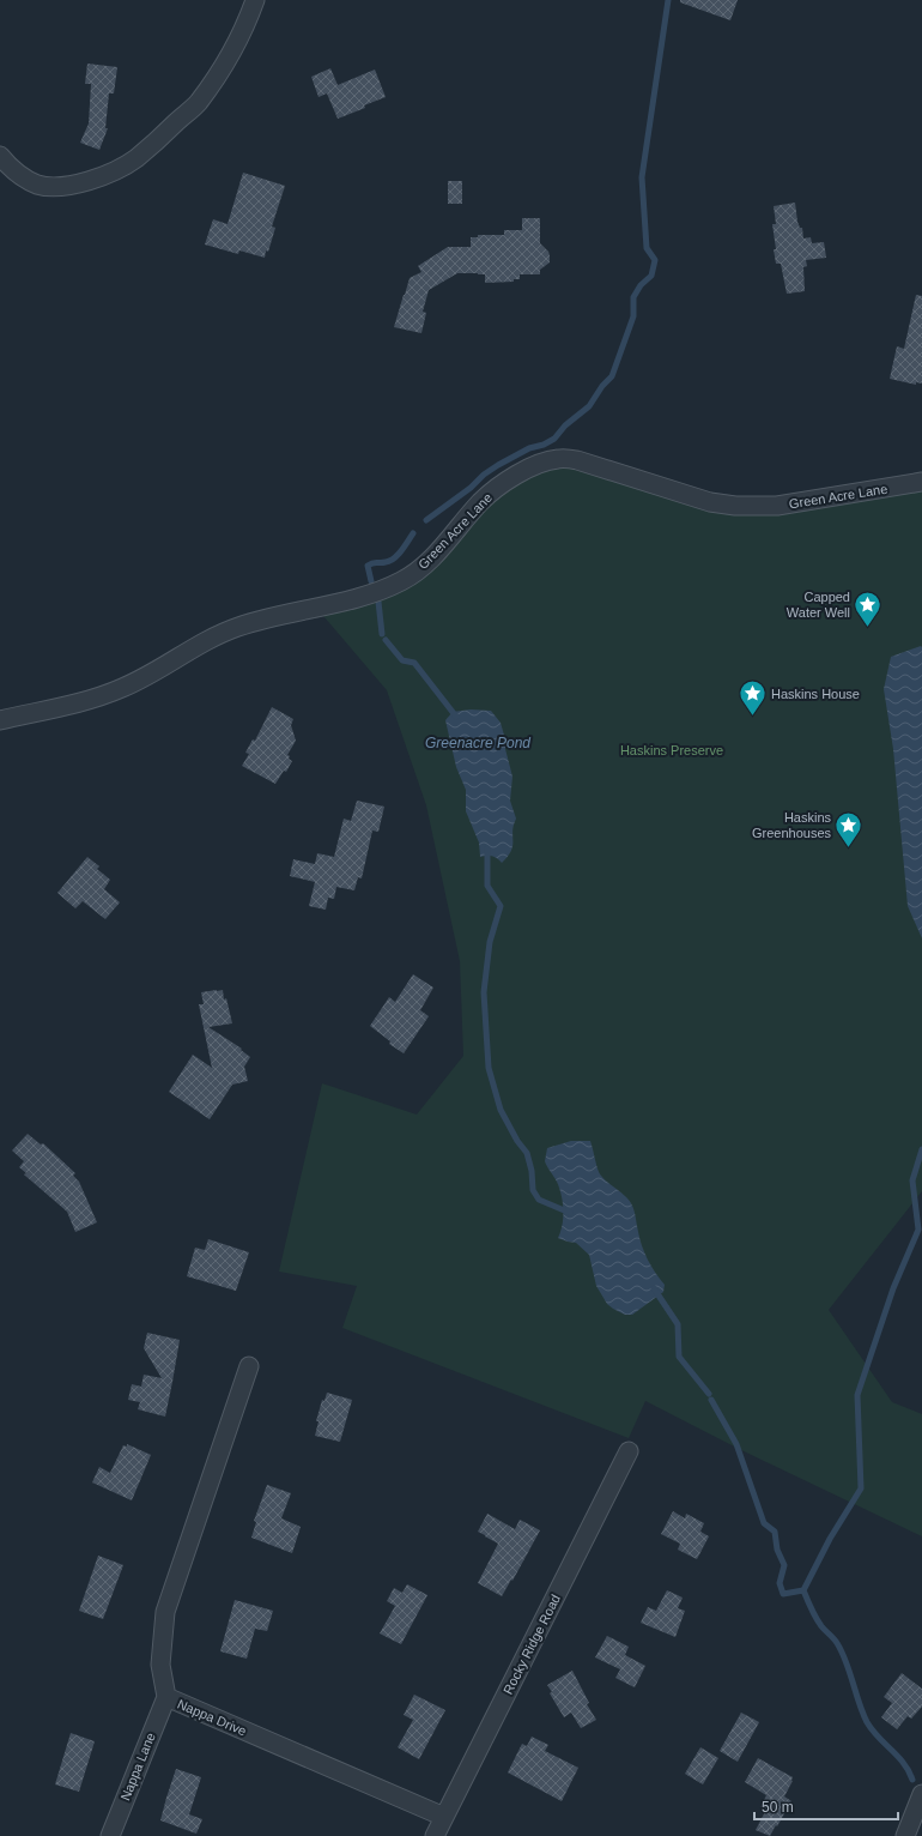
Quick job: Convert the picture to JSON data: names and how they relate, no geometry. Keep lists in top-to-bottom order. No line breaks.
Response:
{"streets":{"street":["Green Acre Lane","Rocky Ridge Road","Nappa Drive","Nappa Lane"]},"crossings":[["Rocky Ridge Road","Nappa Drive"],["Nappa Drive","Nappa Lane"]],"water":["Greenacre Pond"],"parks":["Haskins Preserve"],"places":{"place":["Capped Water Well","Haskins House","Haskins Greenhouses"]},"scale_bar":"50 m"}
